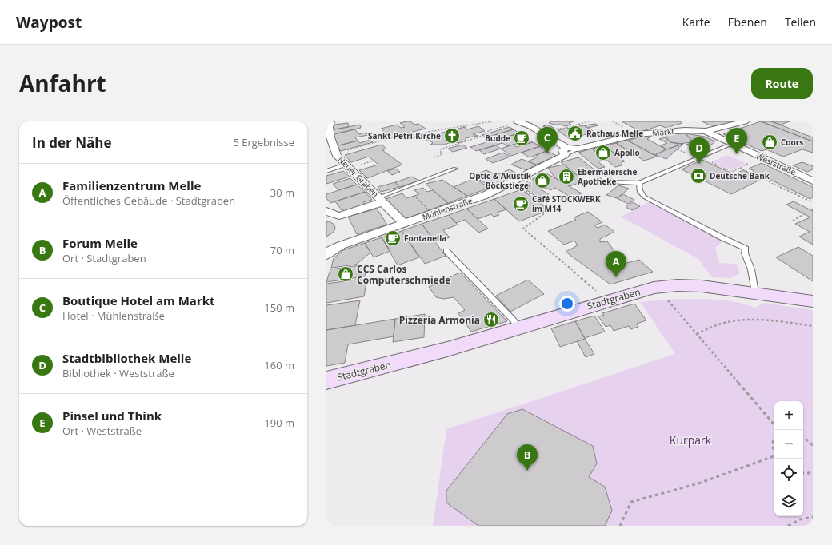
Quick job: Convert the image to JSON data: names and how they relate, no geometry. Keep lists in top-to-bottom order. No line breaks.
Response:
{"streets":{"street":["Markt","Weststraße","Neuer Graben","Mühlenstraße","Stadtgraben"]},"crossings":[["Markt","Weststraße"],["Markt","Mühlenstraße"],["Neuer Graben","Mühlenstraße"]],"parks":["Kurpark"],"places":{"public building":["Rathaus Melle"],"church":["Sankt-Petri-Kirche"],"cafe":["Budde","Café STOCKWERK im M14","Fontanella"],"shop":["Coors","Apollo","Optic & Akustik Böckstiegel","CCS Carlos Computerschmiede"],"bank":["Deutsche Bank"],"building":["Ebermaiersche Apotheke"],"restaurant":["Pizzeria Armonia"]},"page":{"header":"Waypost","nav":["Karte","Ebenen","Teilen"],"title":"Anfahrt","buttons":"Route","heading":["In der Nähe","5 Ergebnisse"],"pins":["C","E","D","A","B"],"list":[{"mark":"A","name":"Familienzentrum Melle","note":"Öffentliches Gebäude · Stadtgraben","value":"30 m"},{"mark":"B","name":"Forum Melle","note":"Ort · Stadtgraben","value":"70 m"},{"mark":"C","name":"Boutique Hotel am Markt","note":"Hotel · Mühlenstraße","value":"150 m"},{"mark":"D","name":"Stadtbibliothek Melle","note":"Bibliothek · Weststraße","value":"160 m"},{"mark":"E","name":"Pinsel und Think","note":"Ort · Weststraße","value":"190 m"}],"map_buttons":["+","−"]}}
